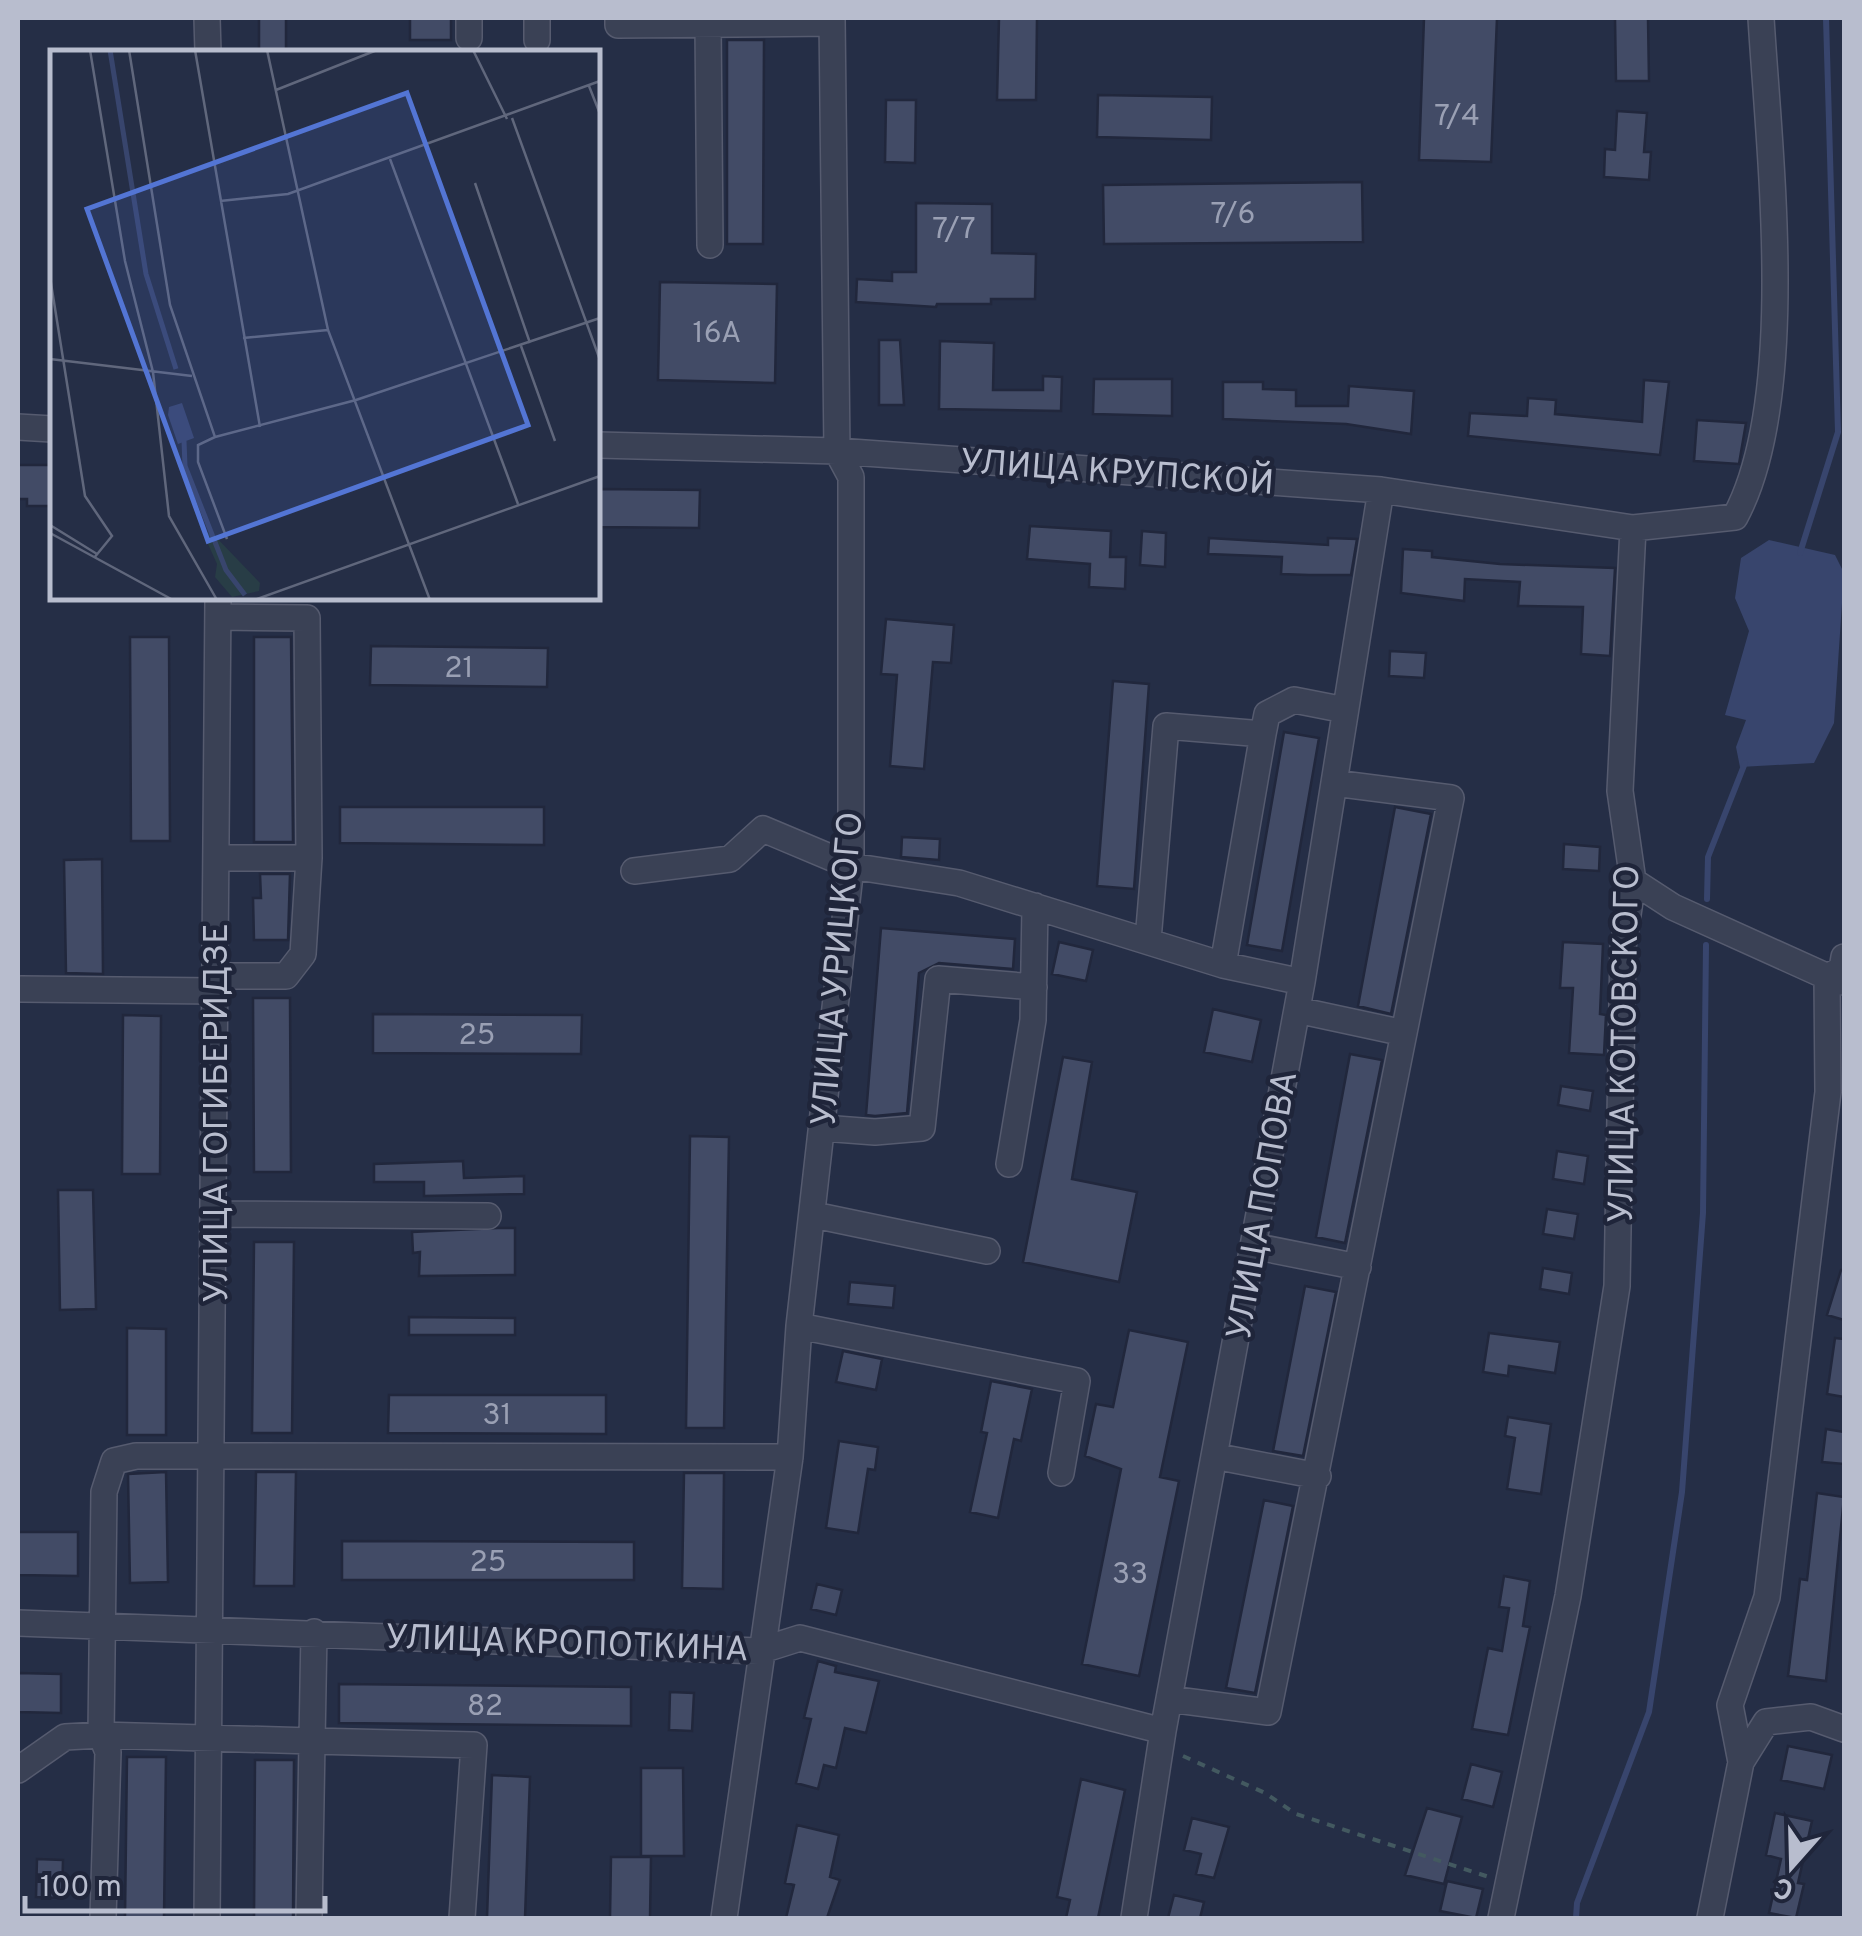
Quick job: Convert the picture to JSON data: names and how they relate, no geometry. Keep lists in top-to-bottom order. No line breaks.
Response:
{"streets":{"street":["УЛИЦА КРУПСКОЙ","УЛИЦА УРИЦКОГО","УЛИЦА КОТОВСКОГО","УЛИЦА ГОГИБЕРИДЗЕ","УЛИЦА ПОПОВА","УЛИЦА КРОПОТКИНА"]},"crossings":[["УЛИЦА КРУПСКОЙ","УЛИЦА УРИЦКОГО"],["УЛИЦА КРУПСКОЙ","УЛИЦА КОТОВСКОГО"],["УЛИЦА КРУПСКОЙ","УЛИЦА ПОПОВА"],["УЛИЦА УРИЦКОГО","УЛИЦА КРОПОТКИНА"],["УЛИЦА ГОГИБЕРИДЗЕ","УЛИЦА КРОПОТКИНА"],["УЛИЦА ПОПОВА","УЛИЦА КРОПОТКИНА"]],"house_numbers":["7/4","7/6","7/7","16А","21","25","31","25","33","82"],"scale_bar":"100 m","north":"bottom"}
